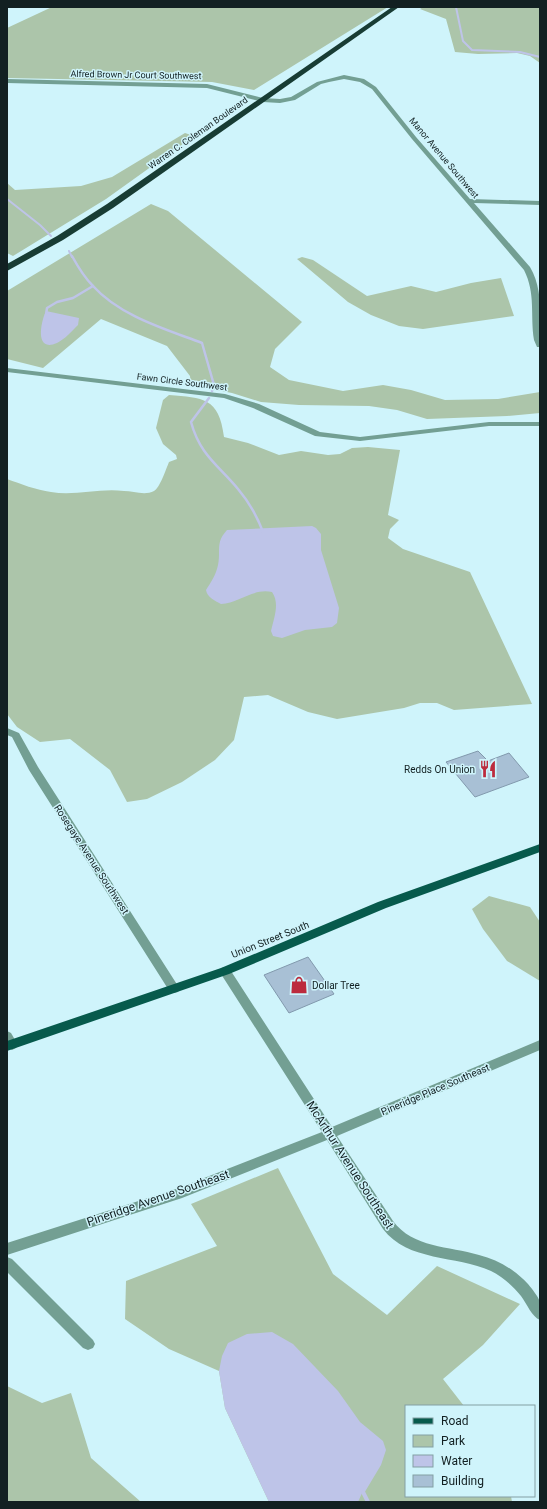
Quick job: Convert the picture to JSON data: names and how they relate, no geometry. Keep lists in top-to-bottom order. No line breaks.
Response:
{"streets":{"highway":["Warren C. Coleman Boulevard"],"main road":["Union Street South"],"street":["Alfred Brown Jr Court Southwest","Manor Avenue Southwest","Fawn Circle Southwest","Rosegaye Avenue Southwest","Pineridge Place Southeast","McArthur Avenue Southeast","Pineridge Avenue Southeast"]},"crossings":[["Alfred Brown Jr Court Southwest","Warren C. Coleman Boulevard"],["Alfred Brown Jr Court Southwest","Manor Avenue Southwest"],["Warren C. Coleman Boulevard","Manor Avenue Southwest"],["Rosegaye Avenue Southwest","Union Street South"],["Union Street South","McArthur Avenue Southeast"],["Pineridge Place Southeast","McArthur Avenue Southeast"],["Pineridge Place Southeast","Pineridge Avenue Southeast"],["McArthur Avenue Southeast","Pineridge Avenue Southeast"]],"places":{"restaurant":["Redds On Union"],"shop":["Dollar Tree"]},"legend":["Road","Park","Water","Building"]}
